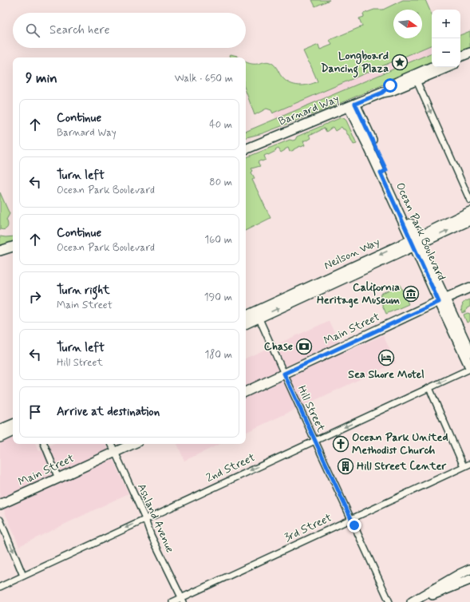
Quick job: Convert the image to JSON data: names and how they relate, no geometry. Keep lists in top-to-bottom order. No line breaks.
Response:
{"streets":{"street":["Barnard Way","Ocean Park Boulevard","Neilson Way","Main Street","Hill Street","2nd Street","Ashland Avenue","3rd Street"]},"crossings":[["Barnard Way","Ocean Park Boulevard"],["Ocean Park Boulevard","Neilson Way"],["Ocean Park Boulevard","Main Street"],["Ocean Park Boulevard","2nd Street"],["Neilson Way","Hill Street"],["Main Street","Hill Street"],["Main Street","Ashland Avenue"],["Hill Street","2nd Street"],["Hill Street","3rd Street"],["2nd Street","Ashland Avenue"],["Ashland Avenue","3rd Street"]],"one_way":["2nd Street"],"places":{"place":["Longboard Dancing Plaza"],"museum":["California Heritage Museum"],"bank":["Chase"],"hotel":["Sea Shore Motel"],"church":["Ocean Park United Methodist Church"],"building":["Hill Street Center"]},"north":"right","page":{"map_buttons":["+","−"],"search":"Search here","heading":["9 min","Walk · 650 m"],"list":[["Continue","Barnard Way","40 m"],["Turn left","Ocean Park Boulevard","80 m"],["Continue","Ocean Park Boulevard","160 m"],["Turn right","Main Street","190 m"],["Turn left","Hill Street","180 m"],"Arrive at destination"]}}
